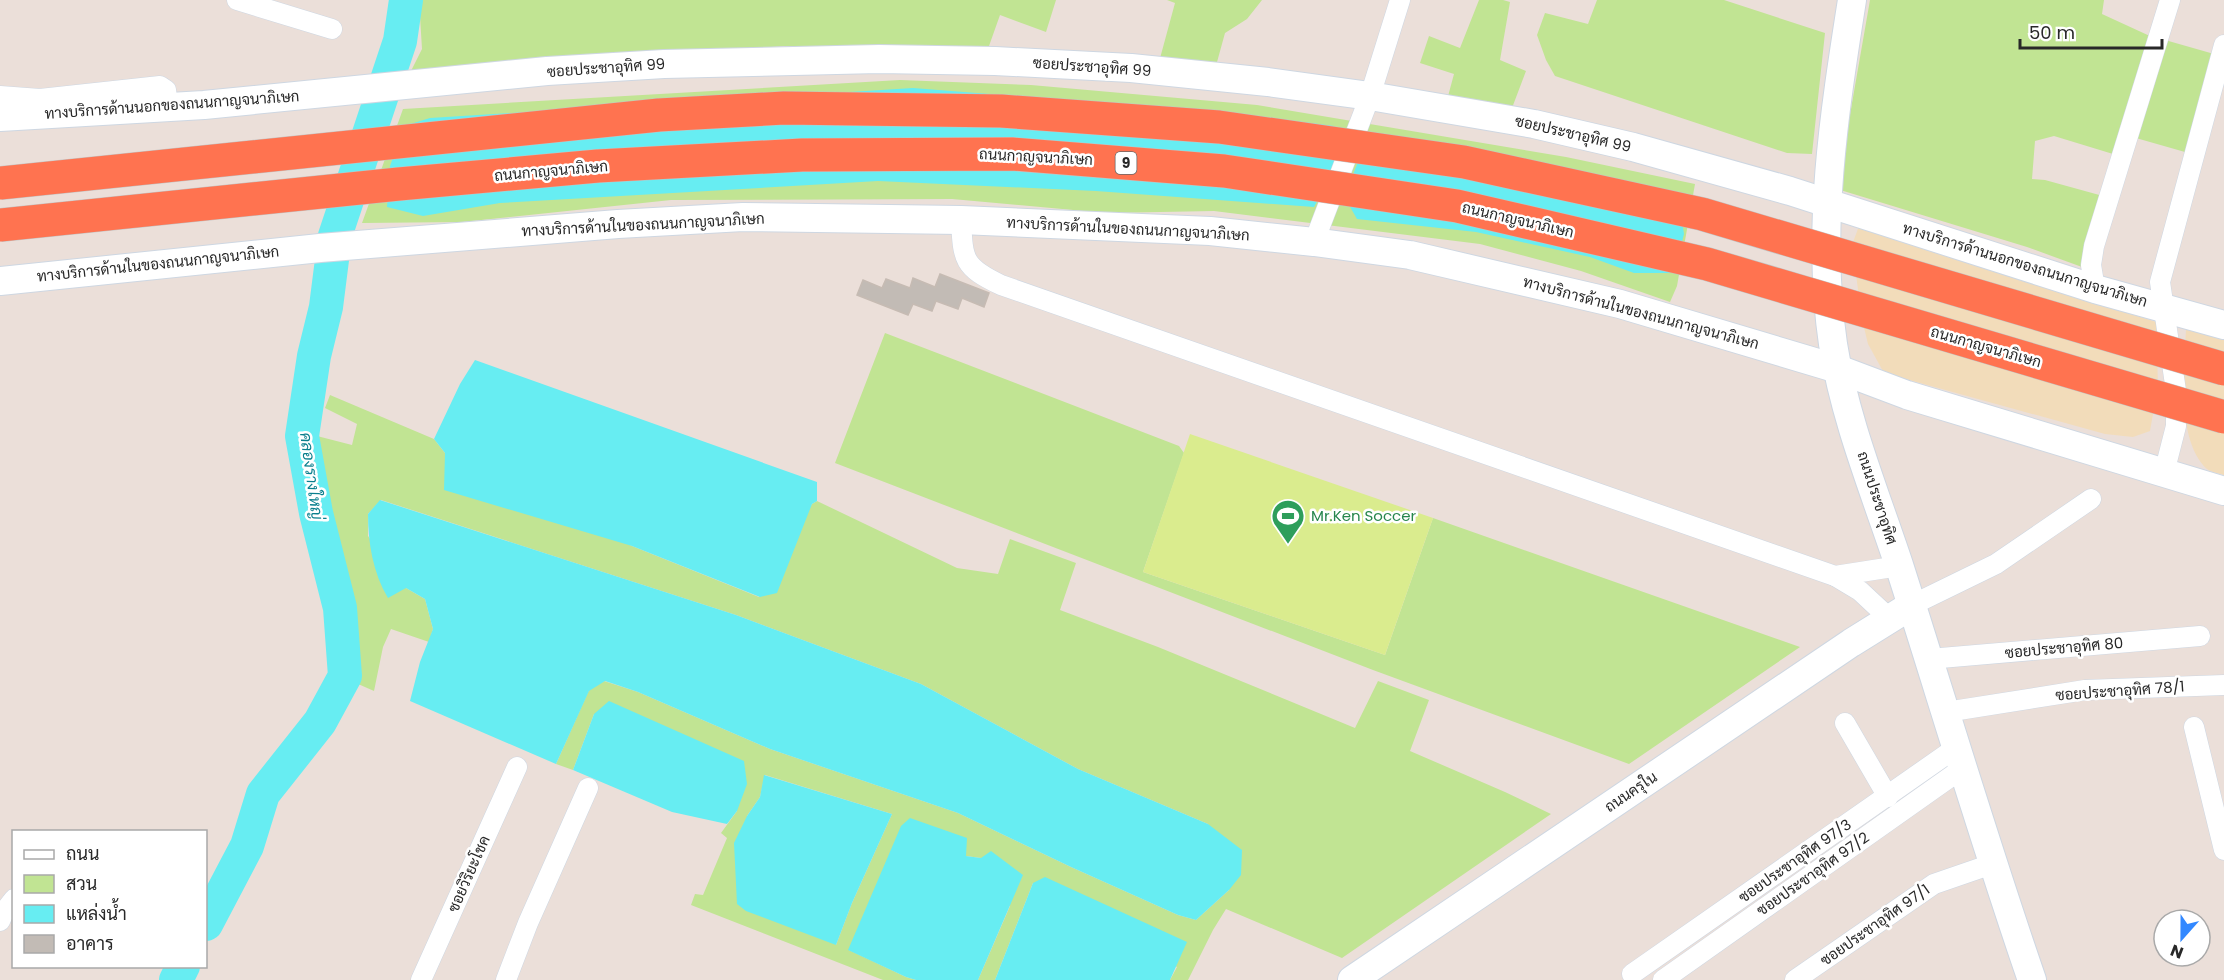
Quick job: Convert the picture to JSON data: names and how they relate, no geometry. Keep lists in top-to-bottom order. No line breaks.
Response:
{"streets":{"highway":["ถนนกาญจนาภิเษก","9"],"main road":["ซอยประชาอุทิศ 99","ทางบริการด้านนอกของถนนกาญจนาภิเษก","ทางบริการด้านในของถนนกาญจนาภิเษก","ถนนประชาอุทิศ","ถนนครุใน"],"street":["ซอยประชาอุทิศ 80","ซอยประชาอุทิศ 78/1","ซอยประชาอุทิศ 97/3","ซอยวิริยะโชค","ซอยประชาอุทิศ 97/2","ซอยประชาอุทิศ 97/1"]},"crossings":[["ซอยประชาอุทิศ 99","ทางบริการด้านนอกของถนนกาญจนาภิเษก"],["ซอยประชาอุทิศ 99","ถนนประชาอุทิศ"],["ทางบริการด้านนอกของถนนกาญจนาภิเษก","ถนนประชาอุทิศ"],["ทางบริการด้านในของถนนกาญจนาภิเษก","ถนนประชาอุทิศ"],["ถนนประชาอุทิศ","ซอยประชาอุทิศ 80"],["ถนนประชาอุทิศ","ซอยประชาอุทิศ 78/1"],["ถนนประชาอุทิศ","ถนนครุใน"],["ถนนประชาอุทิศ","ซอยประชาอุทิศ 97/3"],["ถนนประชาอุทิศ","ซอยประชาอุทิศ 97/2"],["ถนนประชาอุทิศ","ซอยประชาอุทิศ 97/1"],["ซอยประชาอุทิศ 97/3","ซอยประชาอุทิศ 97/2"]],"water":["คลองรางใหญ่"],"places":{"sports":["Mr.Ken Soccer"]},"legend":["ถนน","สวน","แหล่งน้ำ","อาคาร"],"scale_bar":"50 m","north":"bottom"}
